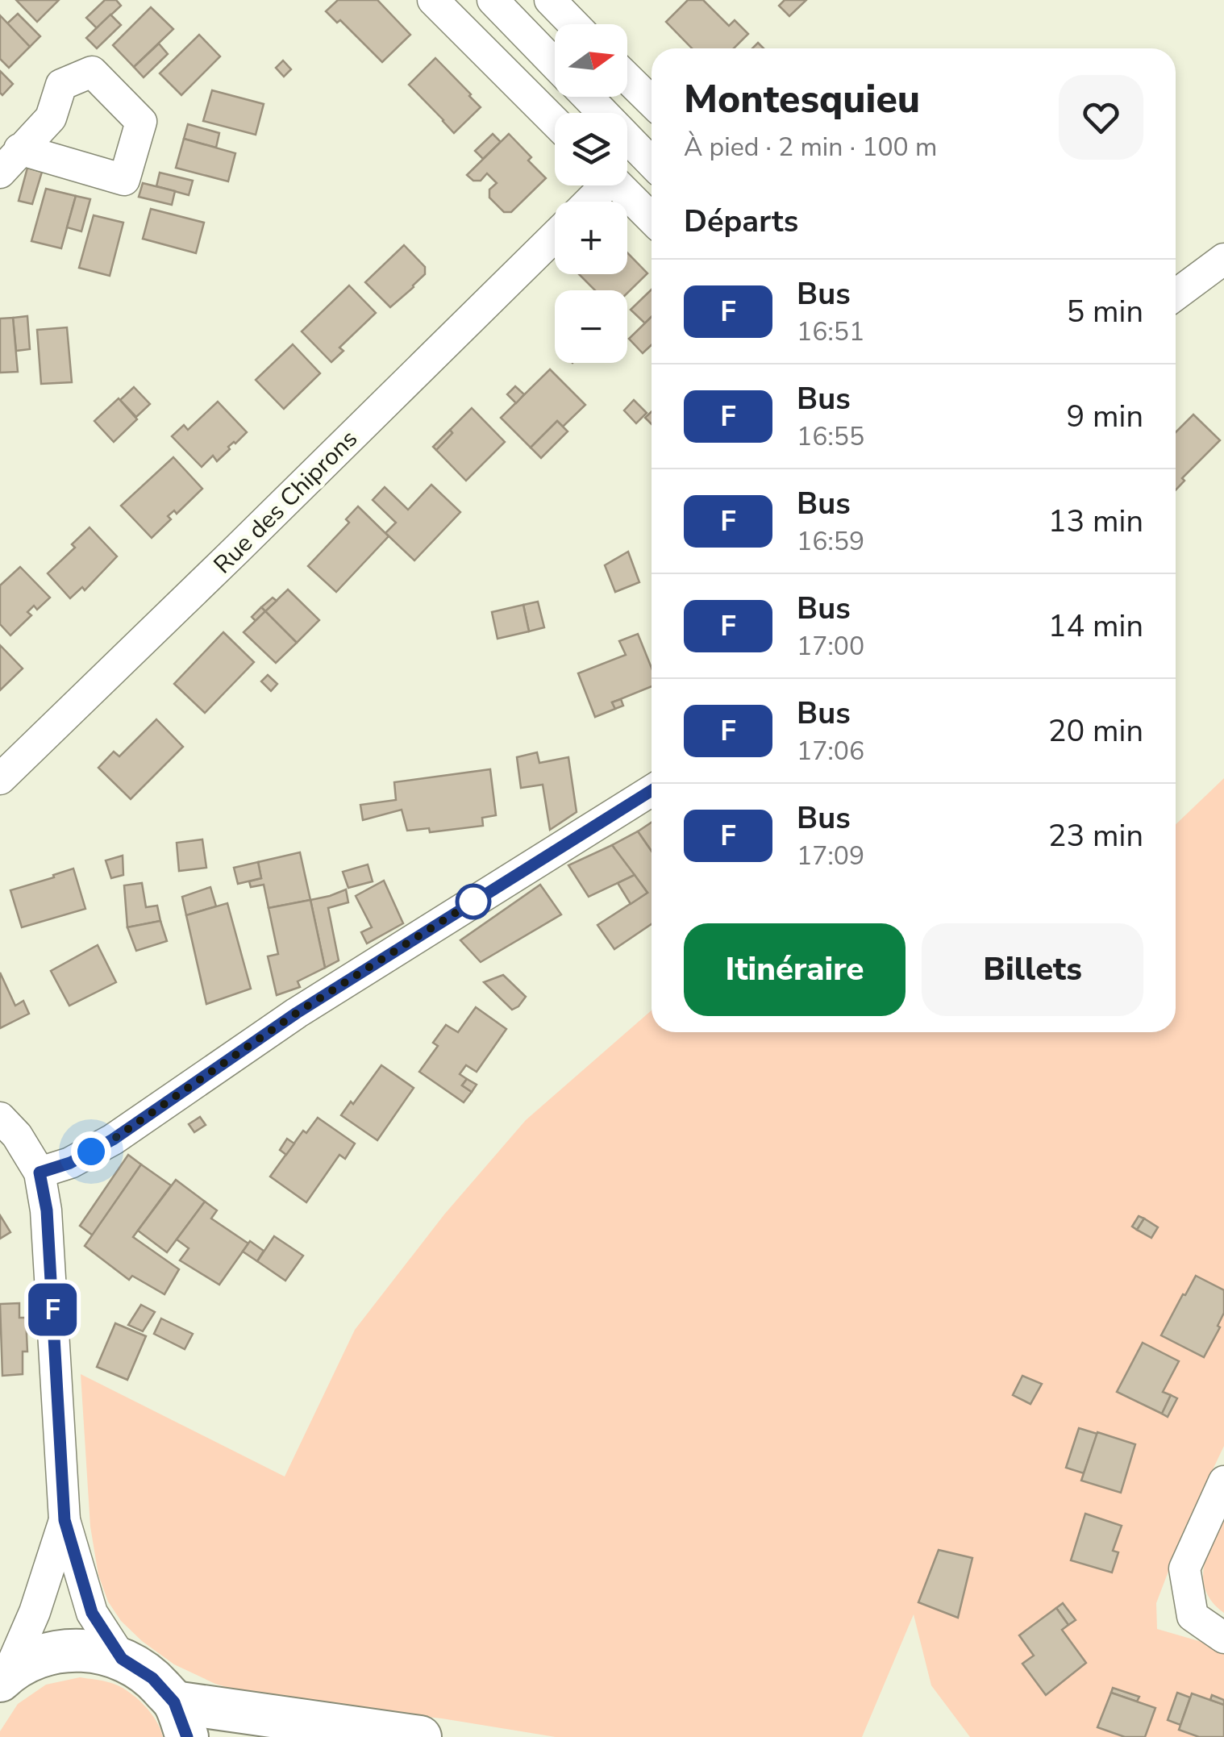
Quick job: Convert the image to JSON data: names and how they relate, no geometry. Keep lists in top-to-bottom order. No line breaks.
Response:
{"streets":{"street":["Rue des Chiprons"]},"lines":["bus line F"],"north":"right","page":{"on_map":"F","map_buttons":["+","−"],"heading":[["Montesquieu","À pied · 2 min · 100 m"],"Départs"],"list":[{"mark":"F","name":"Bus","note":"16:51","value":"5 min"},{"mark":"F","name":"Bus","note":"16:55","value":"9 min"},{"mark":"F","name":"Bus","note":"16:59","value":"13 min"},{"mark":"F","name":"Bus","note":"17:00","value":"14 min"},{"mark":"F","name":"Bus","note":"17:06","value":"20 min"},{"mark":"F","name":"Bus","note":"17:09","value":"23 min"}],"buttons":["Itinéraire","Billets"]}}
